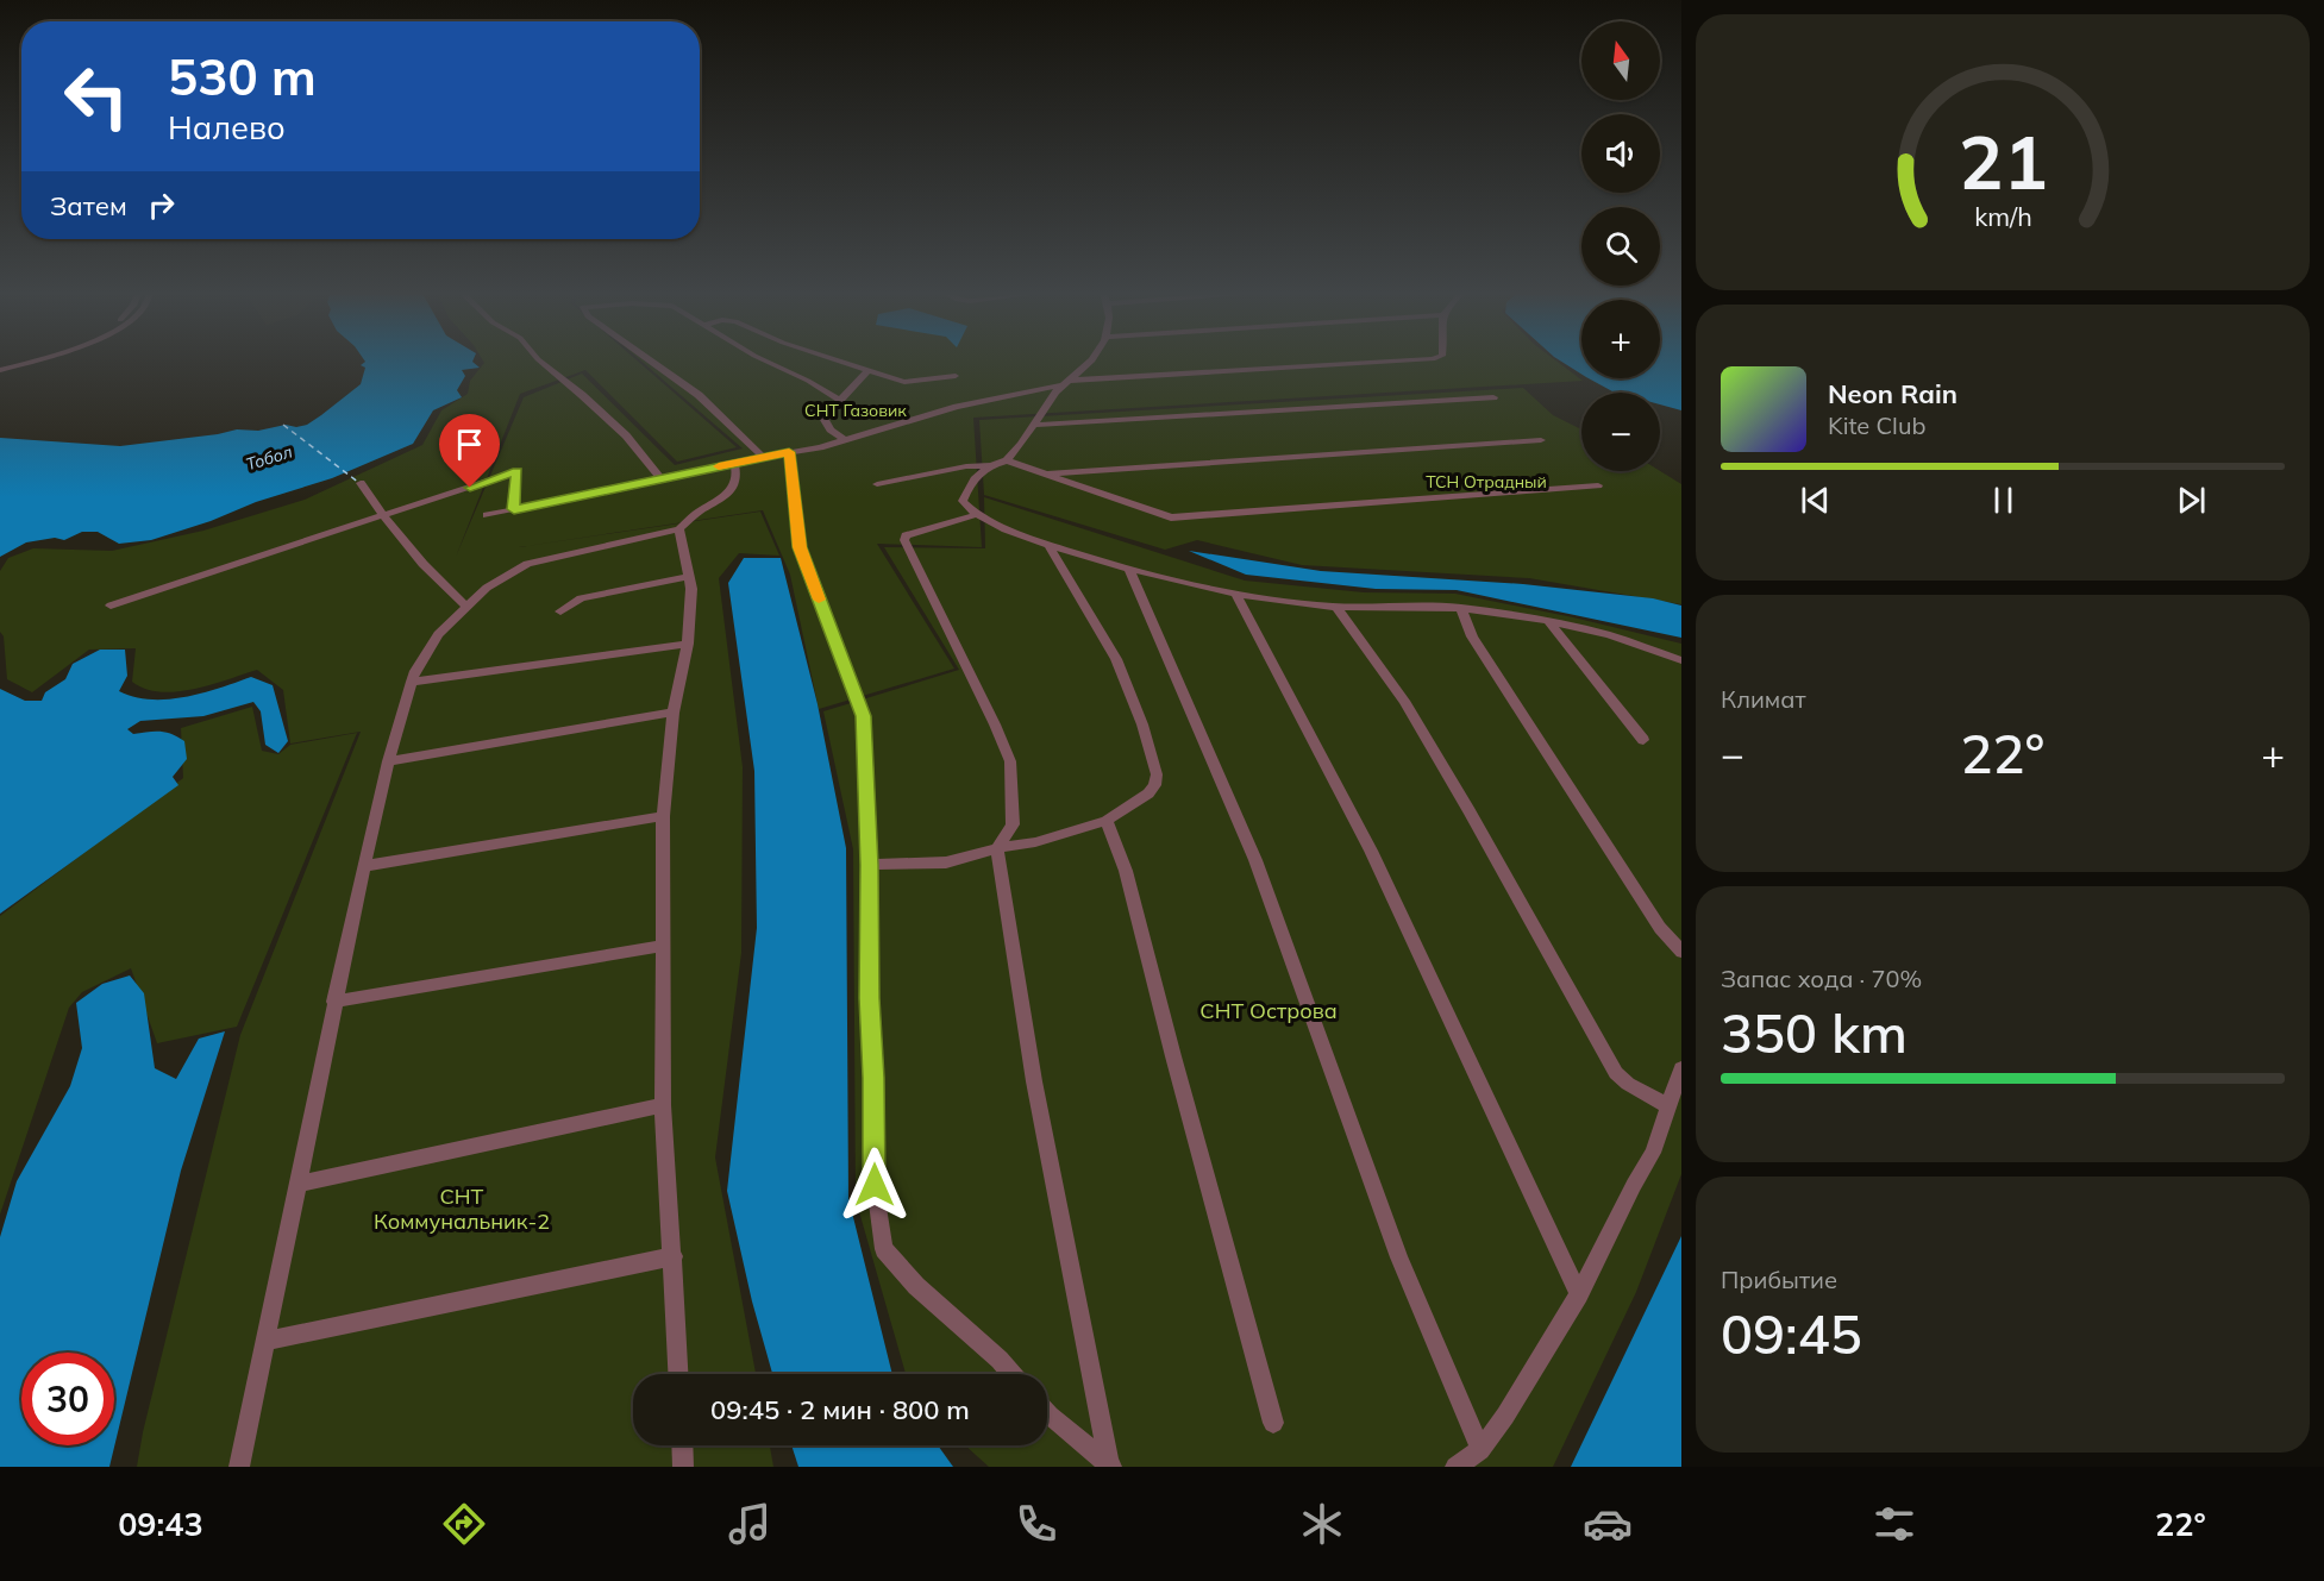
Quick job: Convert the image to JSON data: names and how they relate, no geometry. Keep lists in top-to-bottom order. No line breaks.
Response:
{"water":["Тобол"],"parks":["СНТ Газовик","ТСН Отрадный","СНТ Острова","СНТ Коммунальник-2"],"north":"top","page":{"map_buttons":["+","−"],"turn":["530 m","Налево"],"then":"Затем","song":["Neon Rain","Kite Club"],"tile":["Климат",["Запас хода · 70%","350 km"],["Прибытие","09:45"]],"heat":["−","22°","+"],"limit":"30","trip":"09:45 · 2 мин · 800 m","tabs":["09:43","22°"],"gauge":["21","km/h"]}}
